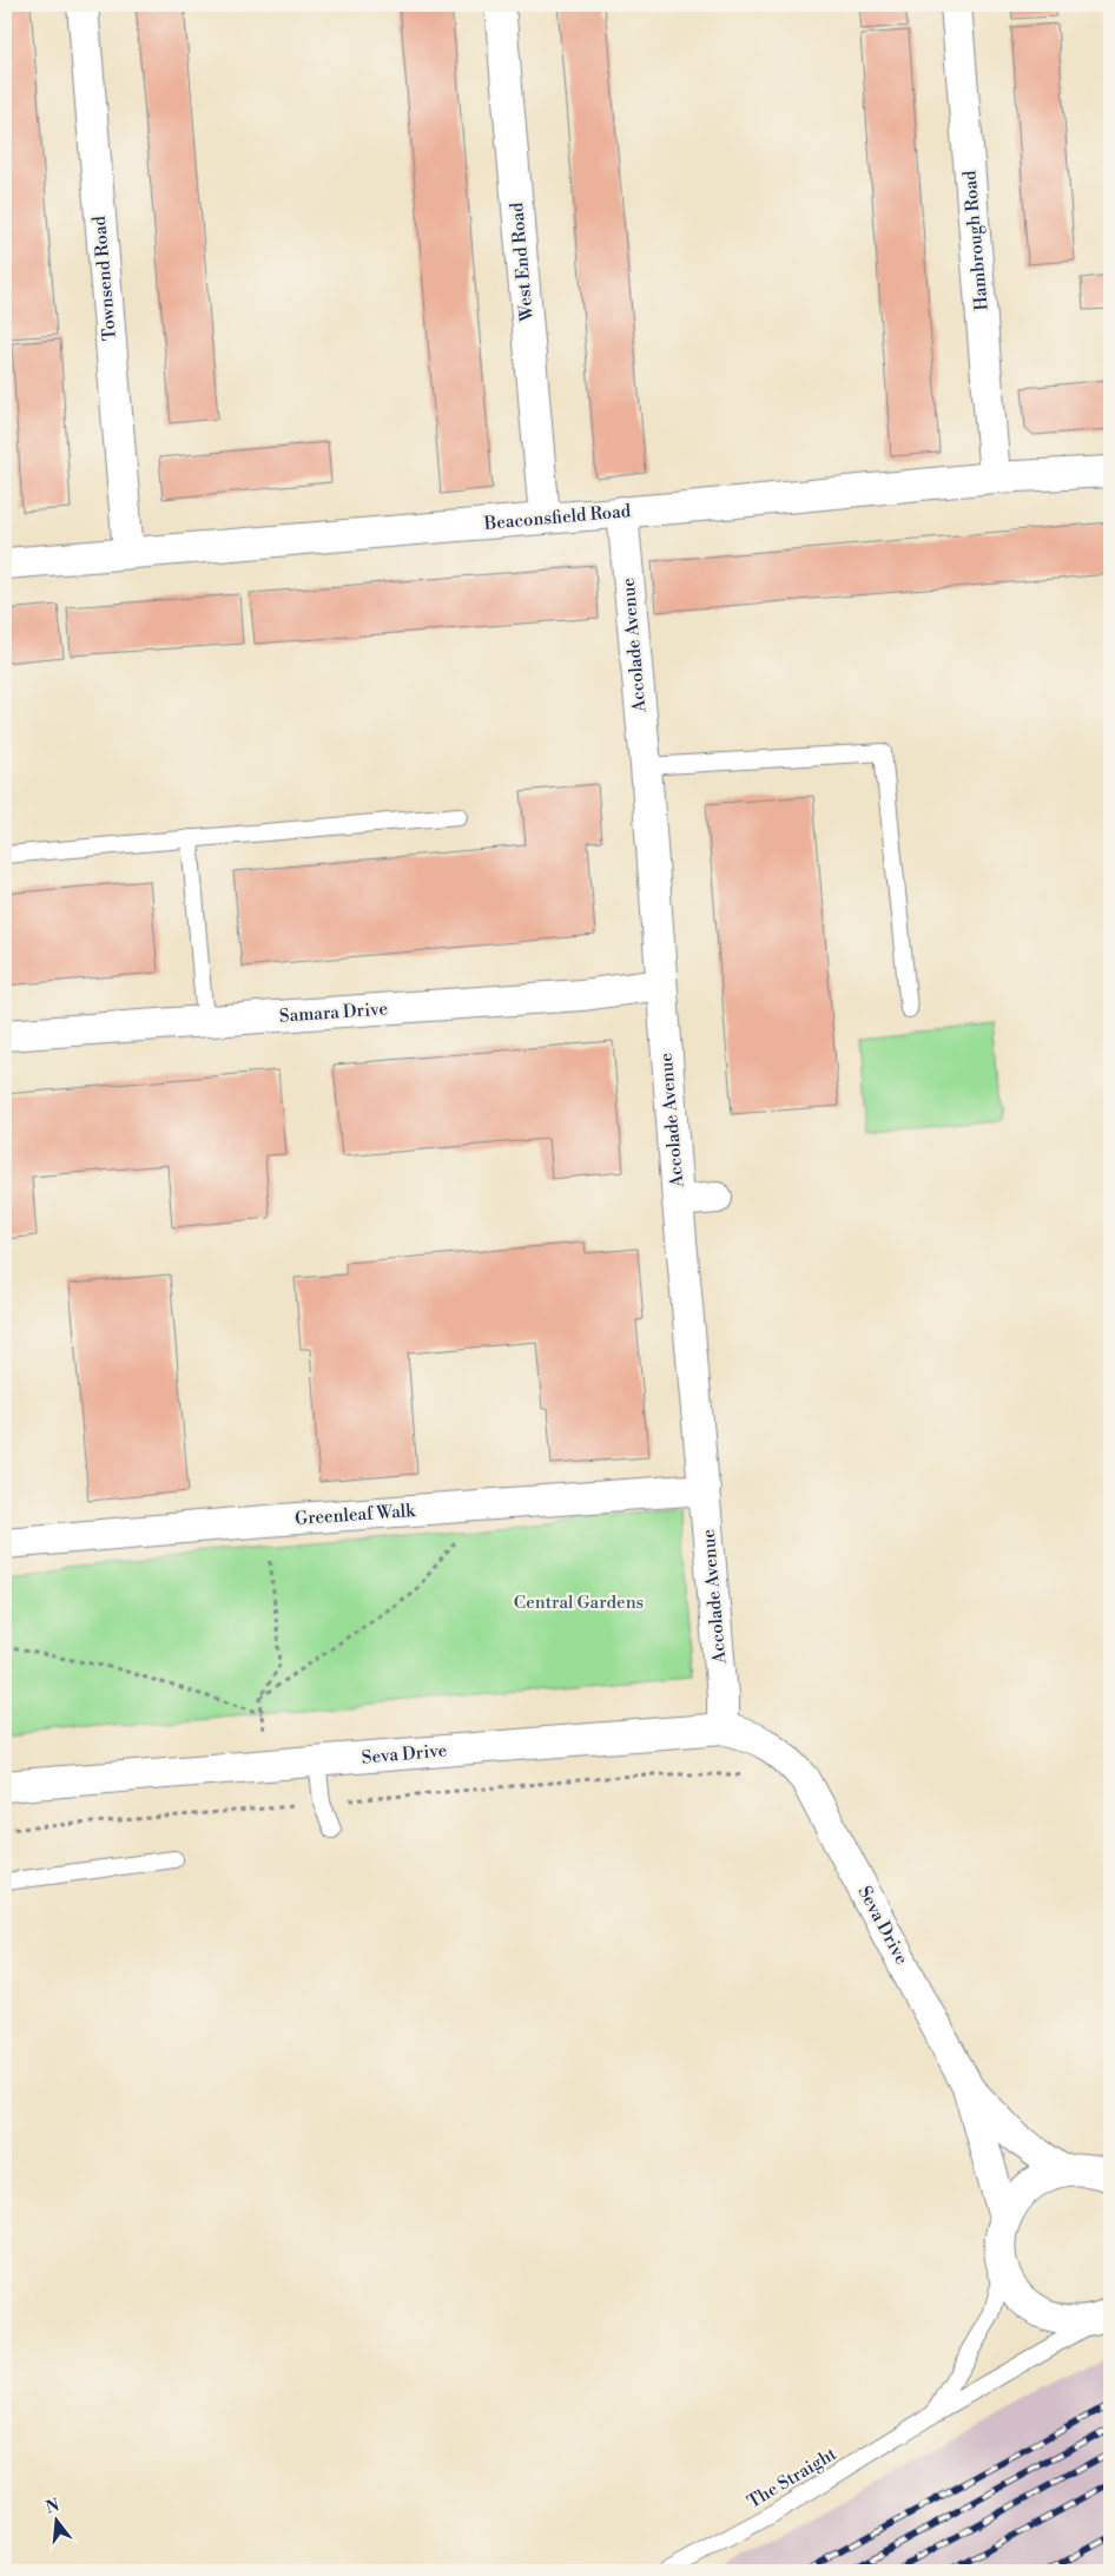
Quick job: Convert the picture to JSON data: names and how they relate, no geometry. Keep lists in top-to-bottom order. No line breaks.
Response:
{"streets":{"street":["Hambrough Road","West End Road","Townsend Road","Beaconsfield Road","Accolade Avenue","Samara Drive","Greenleaf Walk","Seva Drive"],"lane":["The Straight"]},"crossings":[["Hambrough Road","Beaconsfield Road"],["West End Road","Beaconsfield Road"],["Townsend Road","Beaconsfield Road"],["Beaconsfield Road","Accolade Avenue"],["Accolade Avenue","Samara Drive"],["Accolade Avenue","Greenleaf Walk"],["Accolade Avenue","Seva Drive"]],"parks":["Central Gardens"],"north":"top"}
